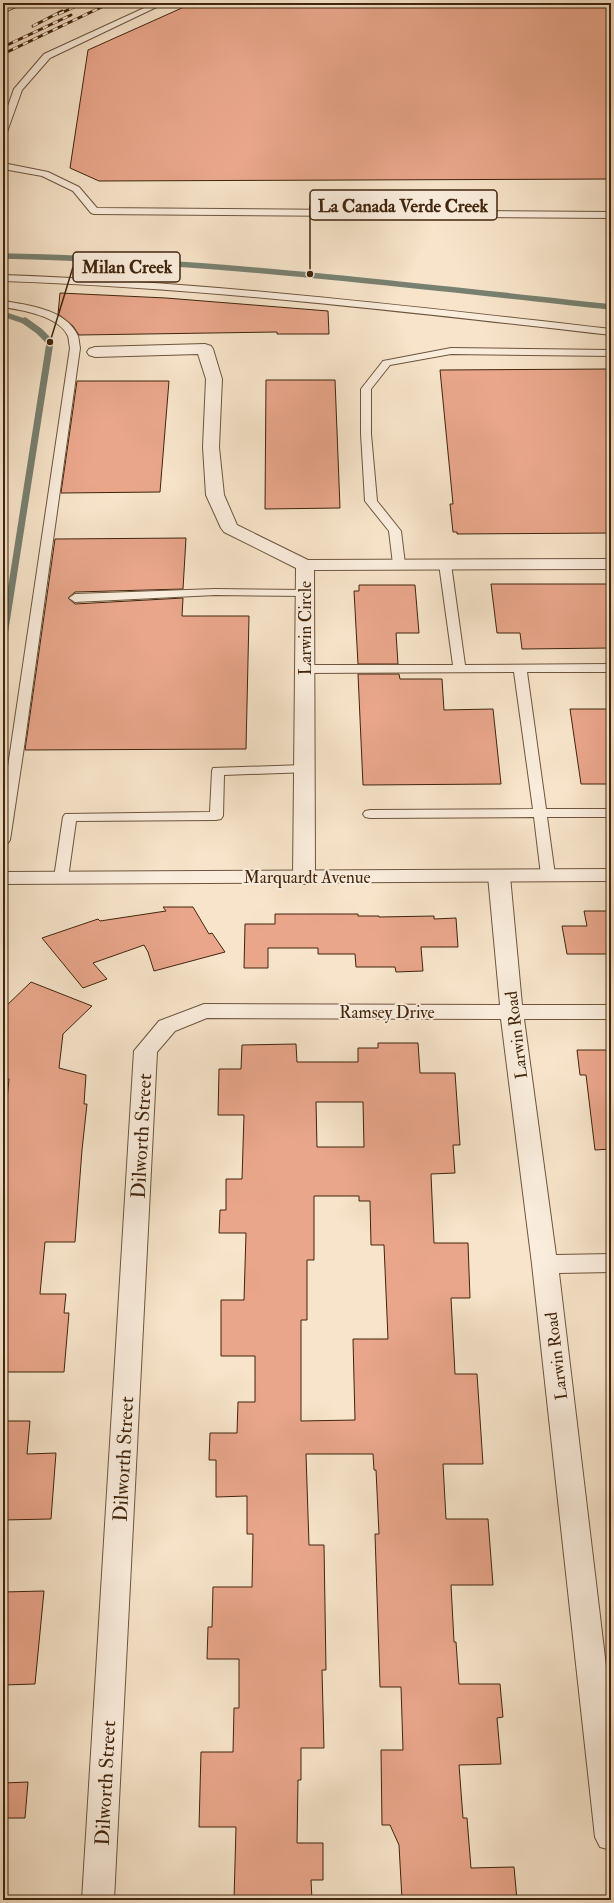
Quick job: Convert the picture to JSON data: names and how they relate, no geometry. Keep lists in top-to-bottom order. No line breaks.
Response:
{"streets":{"street":["Larwin Circle","Marquardt Avenue","Ramsey Drive","Larwin Road","Dilworth Street"]},"crossings":[["Larwin Circle","Marquardt Avenue"],["Marquardt Avenue","Larwin Road"],["Ramsey Drive","Larwin Road"],["Ramsey Drive","Dilworth Street"]],"places":["La Canada Verde Creek","Milan Creek"]}
